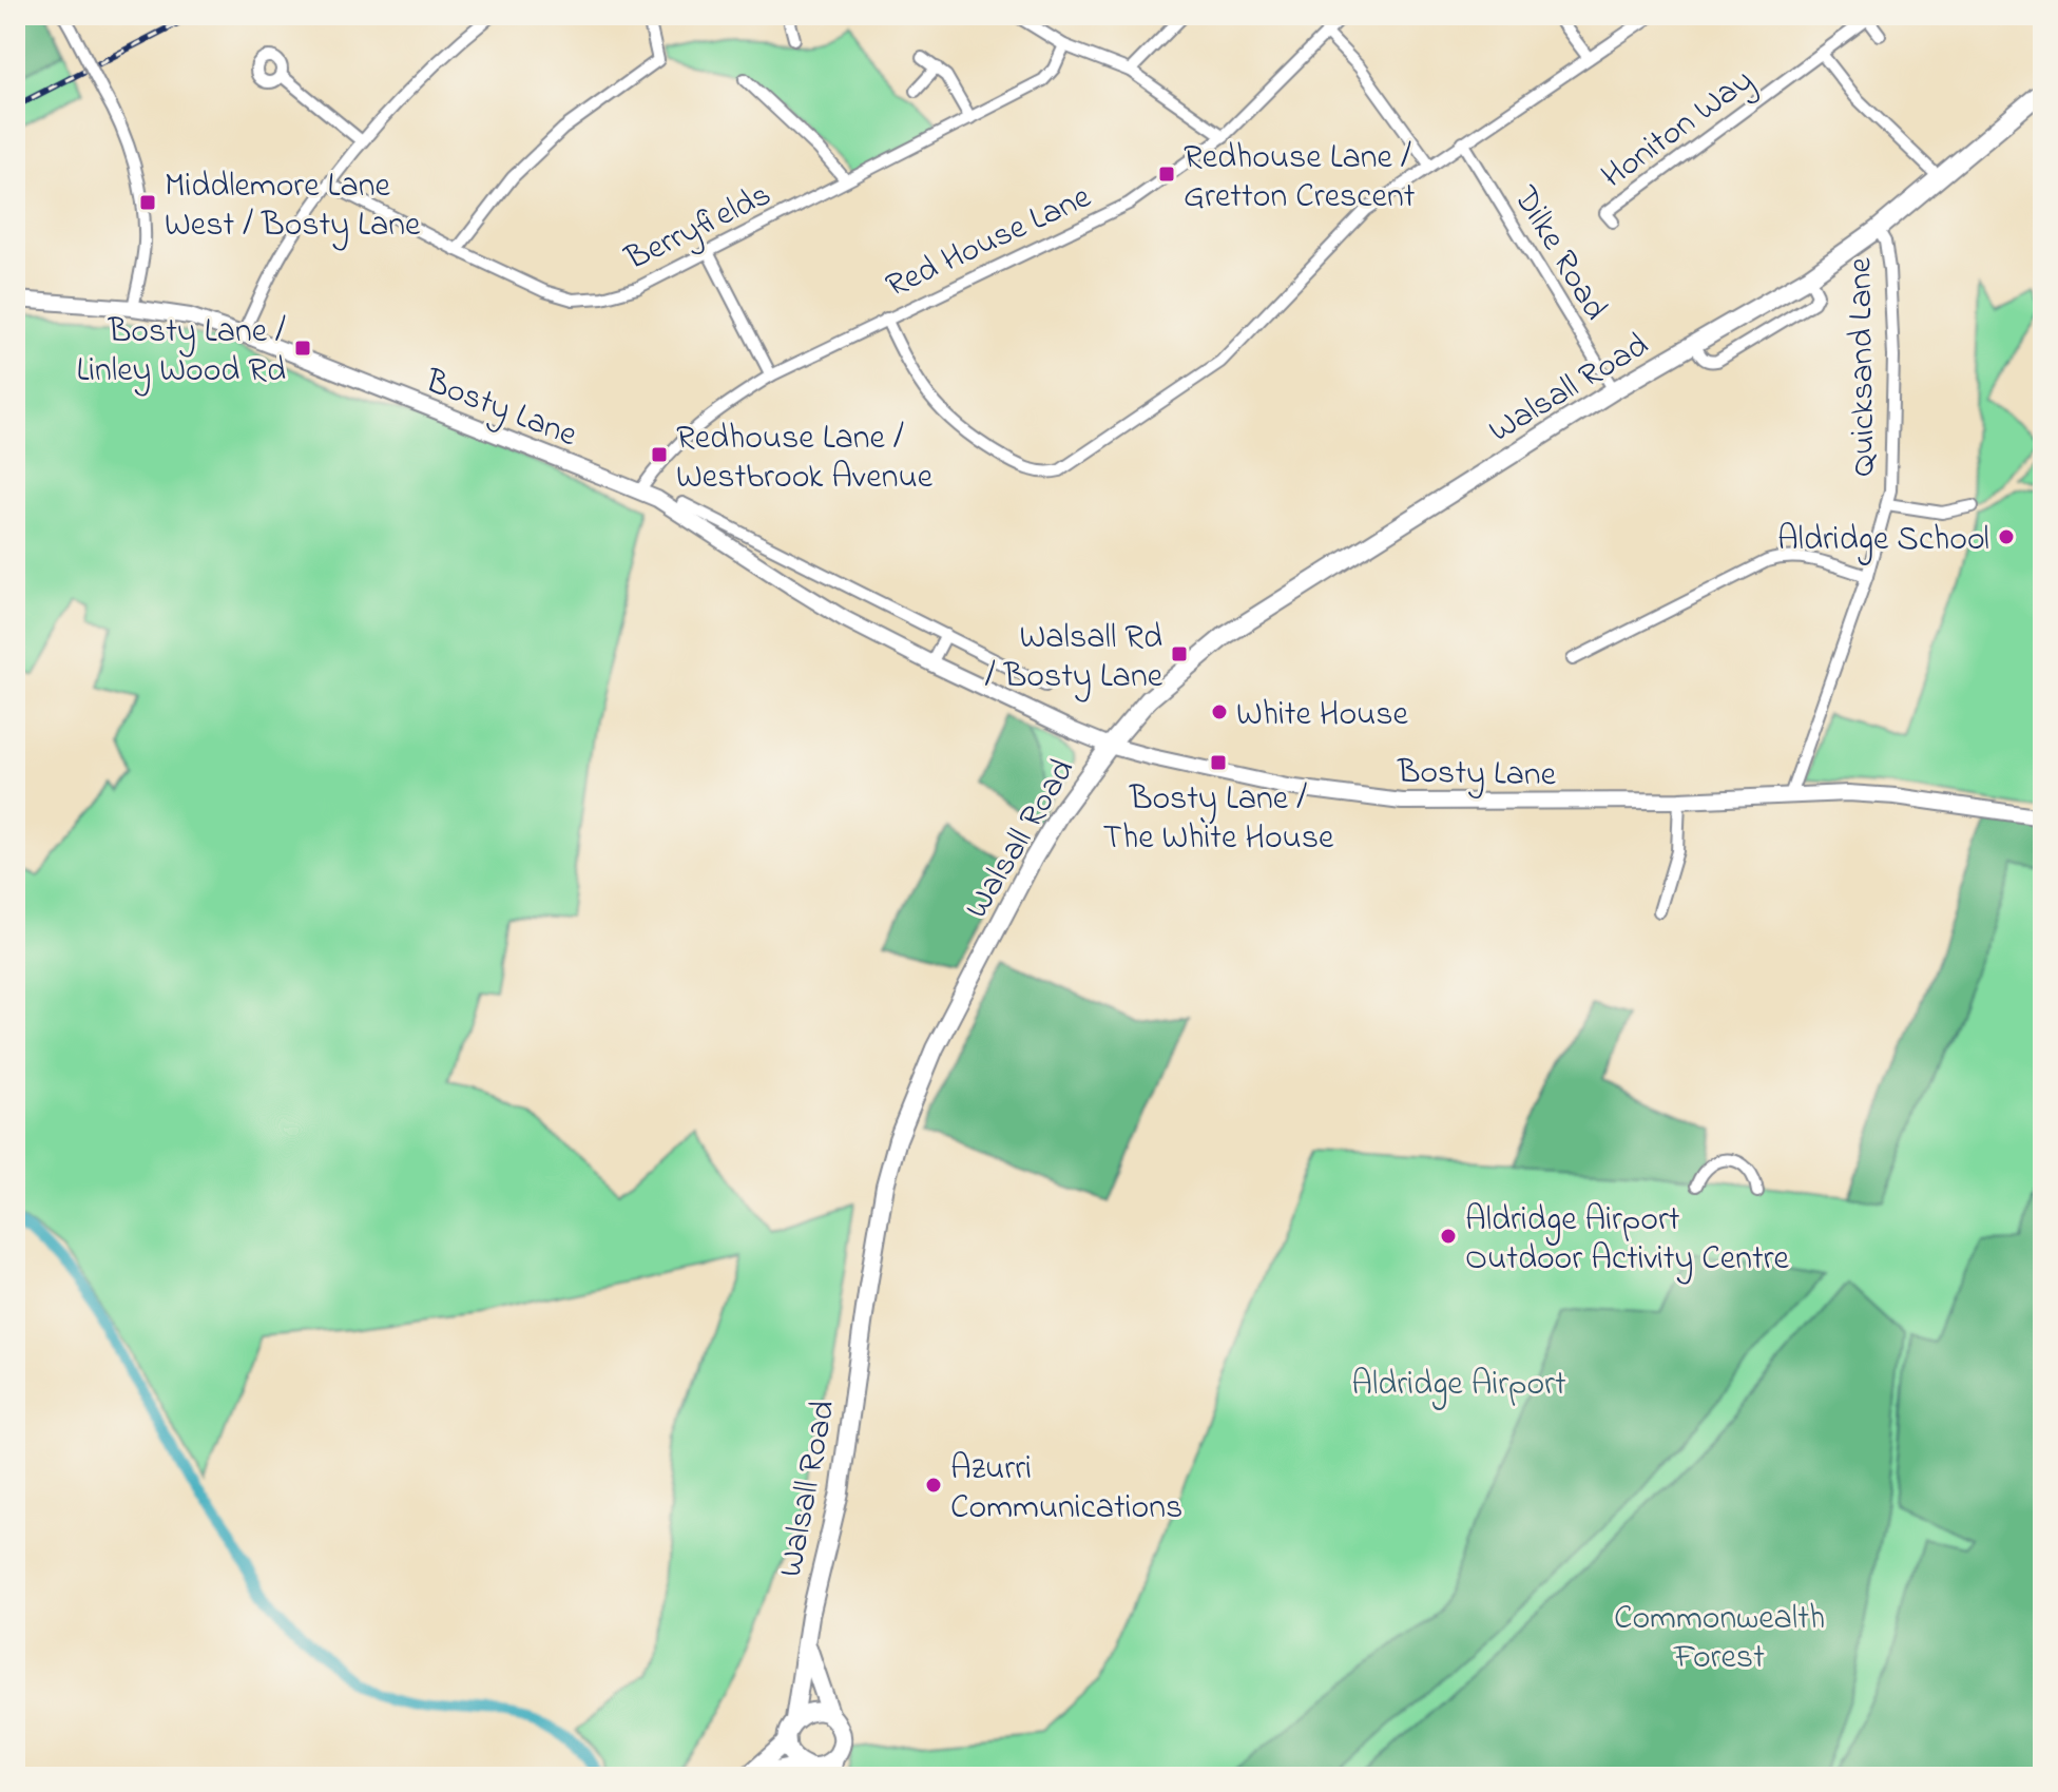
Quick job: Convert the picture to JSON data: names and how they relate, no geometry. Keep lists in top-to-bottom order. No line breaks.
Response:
{"streets":{"main road":["Walsall Road","Bosty Lane"],"street":["Honiton Way","Berryfields","Red House Lane","Dilke Road","Quicksand Lane"]},"crossings":[["Red House Lane","Bosty Lane"],["Dilke Road","Walsall Road"],["Quicksand Lane","Walsall Road"],["Quicksand Lane","Bosty Lane"],["Walsall Road","Bosty Lane"]],"parks":["Aldridge Airport","Commonwealth Forest"],"places":{"transit":["Redhouse Lane / Gretton Crescent","Middlemore Lane West / Bosty Lane","Bosty Lane / Linley Wood Rd","Redhouse Lane / Westbrook Avenue","Walsall Rd / Bosty Lane","Bosty Lane / The White House"],"other":["Aldridge School","White House","Aldridge Airport Outdoor Activity Centre","Azurri Communications"]}}
